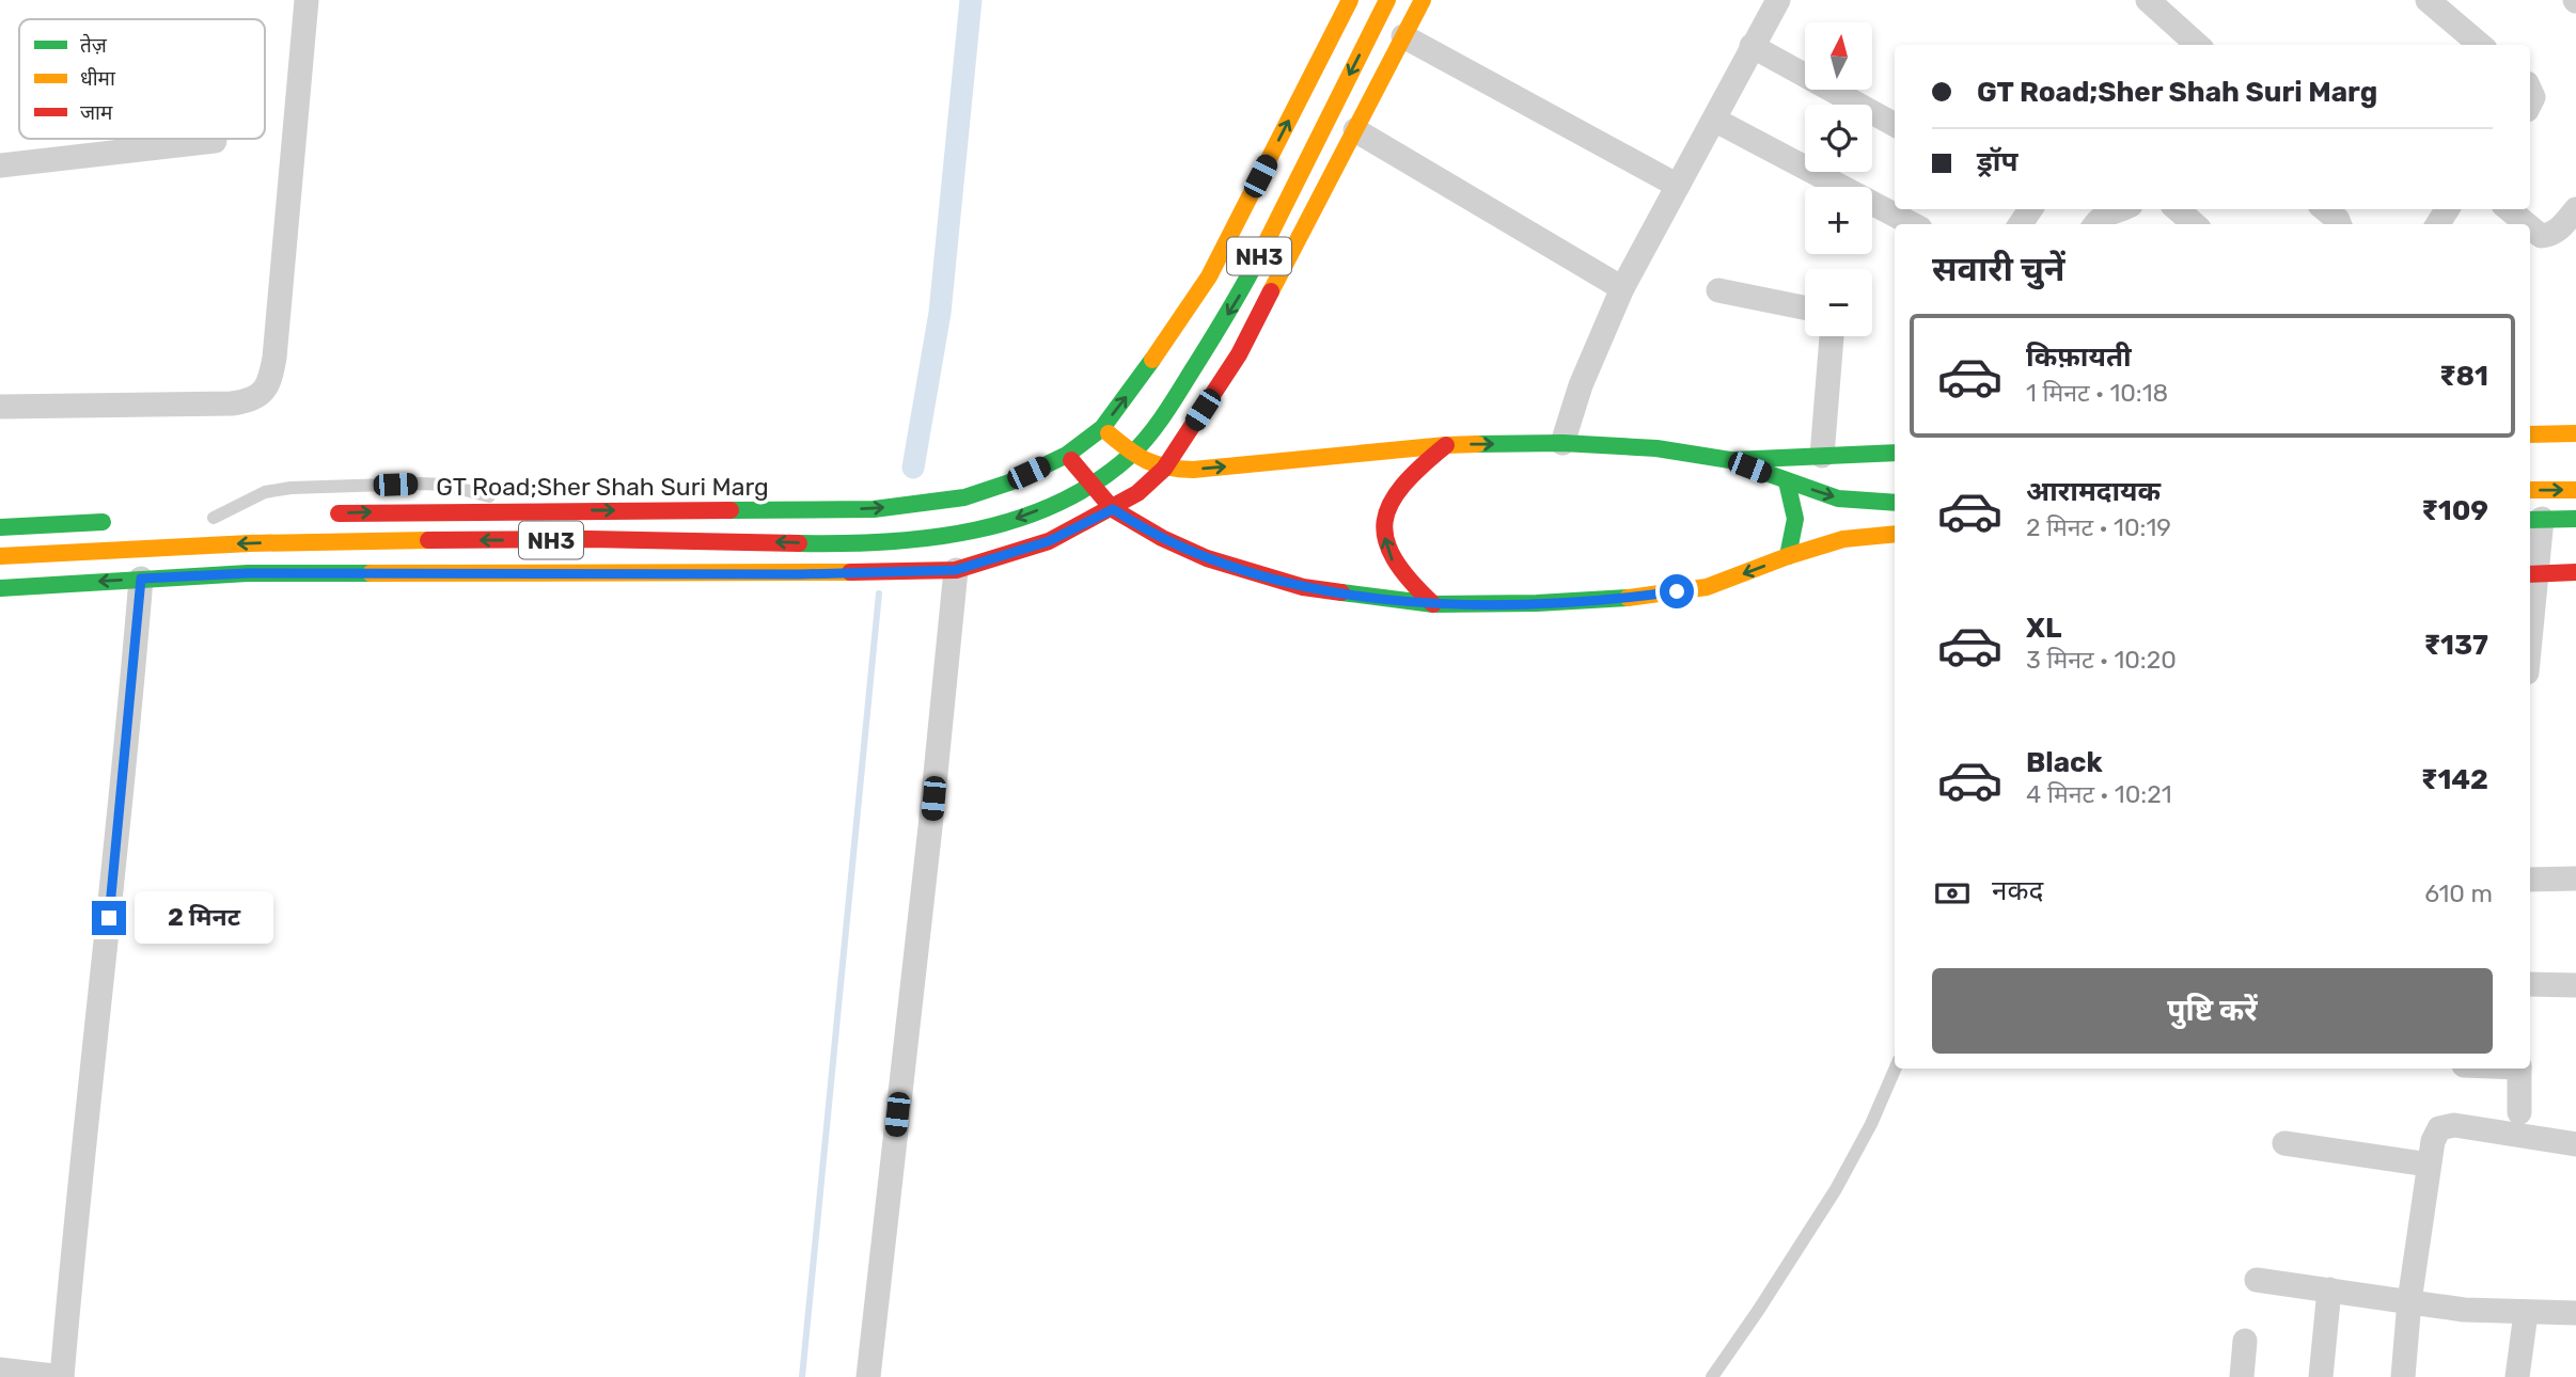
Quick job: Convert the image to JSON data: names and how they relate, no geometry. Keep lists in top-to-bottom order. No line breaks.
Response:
{"streets":{"main road":["NH3","GT Road;Sher Shah Suri Marg"]},"crossings":[["NH3","GT Road;Sher Shah Suri Marg"]],"legend":["तेज़","धीमा","जाम"],"north":"top","page":{"map_buttons":["+","−"],"banner":["GT Road;Sher Shah Suri Marg","ड्रॉप"],"heading":"सवारी चुनें","list":[{"name":"किफ़ायती","note":"1 मिनट · 10:18","value":"₹81"},{"name":"आरामदायक","note":"2 मिनट · 10:19","value":"₹109"},{"name":"XL","note":"3 मिनट · 10:20","value":"₹137"},{"name":"Black","note":"4 मिनट · 10:21","value":"₹142"}],"pay":["नकद","610 m"],"bubble":"2 मिनट","buttons":"पुष्टि करें"}}
